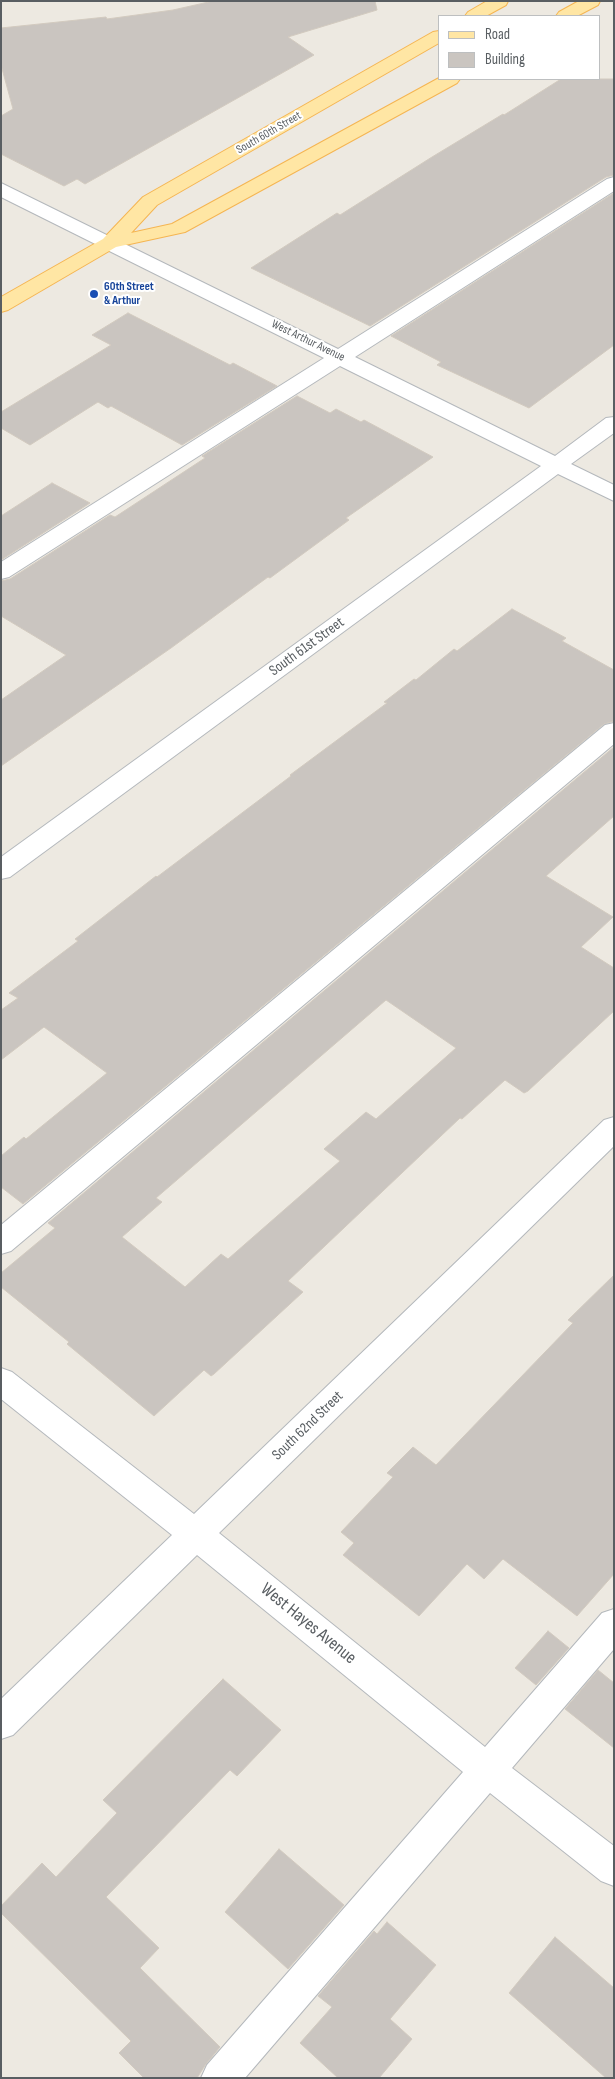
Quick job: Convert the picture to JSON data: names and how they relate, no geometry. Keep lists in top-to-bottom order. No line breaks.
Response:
{"streets":{"main road":["South 60th Street"],"street":["West Arthur Avenue","South 61st Street","South 62nd Street","West Hayes Avenue"]},"crossings":[["South 60th Street","West Arthur Avenue"],["West Arthur Avenue","South 61st Street"],["South 62nd Street","West Hayes Avenue"]],"places":["60th Street & Arthur"],"legend":["Road","Building"]}
